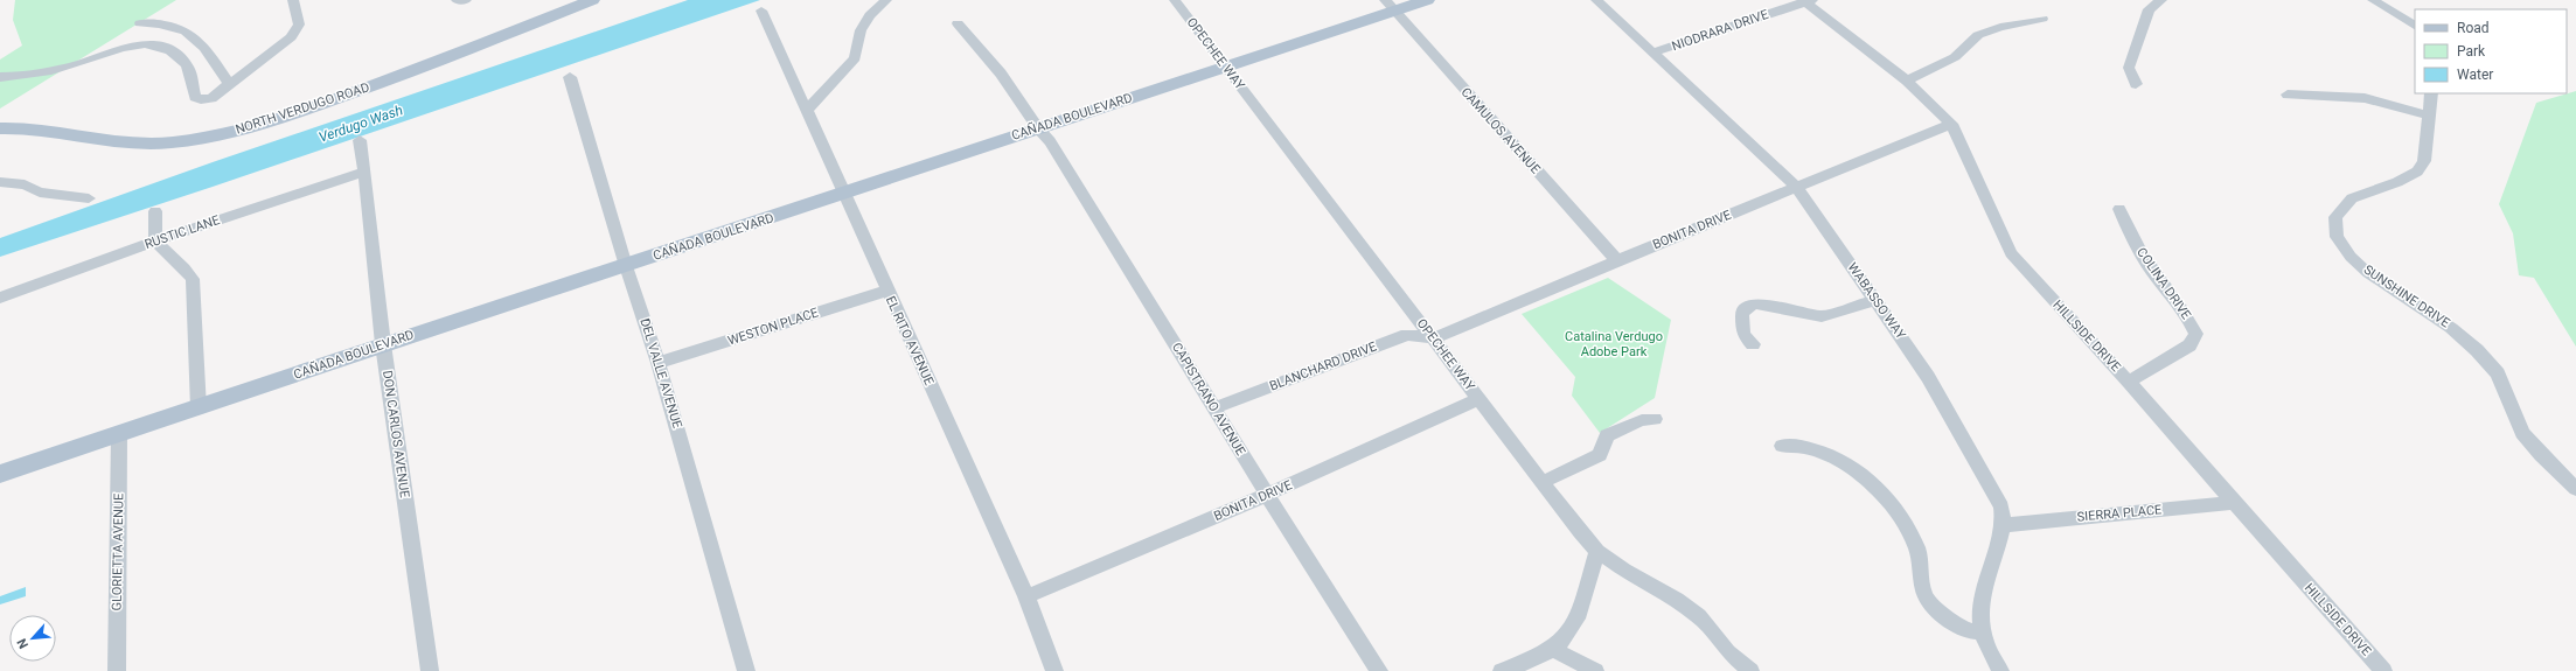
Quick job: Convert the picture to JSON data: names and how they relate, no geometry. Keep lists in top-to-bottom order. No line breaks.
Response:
{"streets":{"main road":["NORTH VERDUGO ROAD","CAÑADA BOULEVARD"],"street":["NIODRARA DRIVE","OPECHEE WAY","CAMULOS AVENUE","BONITA DRIVE","RUSTIC LANE","COLINA DRIVE","SUNSHINE DRIVE","WABASSO WAY","WESTON PLACE","HILLSIDE DRIVE","EL RITO AVENUE","BLANCHARD DRIVE","DEL VALLE AVENUE","CAPISTRANO AVENUE","DON CARLOS AVENUE","SIERRA PLACE","GLORIETTA AVENUE"]},"crossings":[["NIODRARA DRIVE","WABASSO WAY"],["NIODRARA DRIVE","HILLSIDE DRIVE"],["OPECHEE WAY","CAÑADA BOULEVARD"],["OPECHEE WAY","BONITA DRIVE"],["OPECHEE WAY","BLANCHARD DRIVE"],["CAÑADA BOULEVARD","CAMULOS AVENUE"],["CAÑADA BOULEVARD","EL RITO AVENUE"],["CAÑADA BOULEVARD","DEL VALLE AVENUE"],["CAÑADA BOULEVARD","CAPISTRANO AVENUE"],["CAÑADA BOULEVARD","DON CARLOS AVENUE"],["CAÑADA BOULEVARD","GLORIETTA AVENUE"],["CAMULOS AVENUE","BONITA DRIVE"],["BONITA DRIVE","WABASSO WAY"],["BONITA DRIVE","HILLSIDE DRIVE"],["BONITA DRIVE","EL RITO AVENUE"],["BONITA DRIVE","BLANCHARD DRIVE"],["BONITA DRIVE","CAPISTRANO AVENUE"],["RUSTIC LANE","DON CARLOS AVENUE"],["COLINA DRIVE","HILLSIDE DRIVE"],["WABASSO WAY","SIERRA PLACE"],["WESTON PLACE","EL RITO AVENUE"],["WESTON PLACE","DEL VALLE AVENUE"],["HILLSIDE DRIVE","SIERRA PLACE"],["BLANCHARD DRIVE","CAPISTRANO AVENUE"]],"water":["Verdugo Wash"],"parks":["Catalina Verdugo Adobe Park"],"legend":["Road","Park","Water"],"north":"bottom left"}
